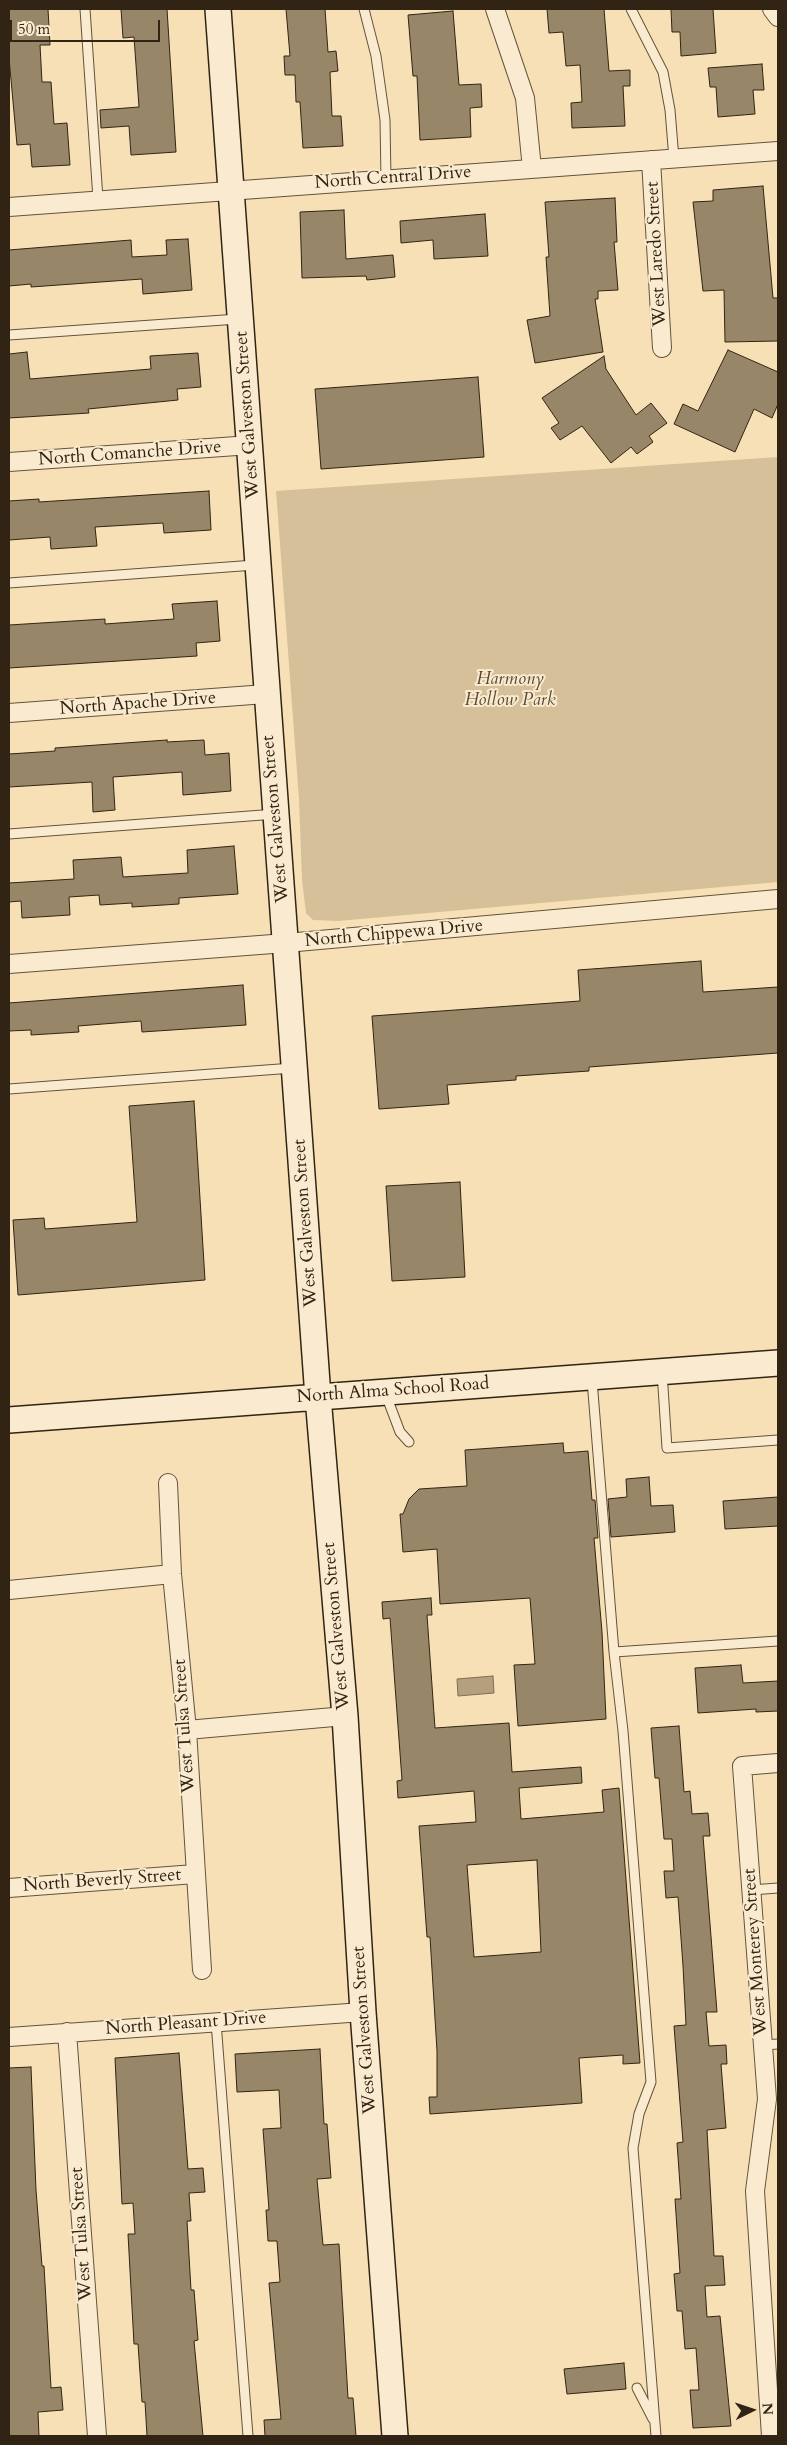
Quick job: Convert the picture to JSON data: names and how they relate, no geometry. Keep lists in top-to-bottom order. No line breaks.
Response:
{"streets":{"street":["North Central Drive","West Laredo Street","West Galveston Street","North Comanche Drive","North Apache Drive","North Chippewa Drive","North Alma School Road","West Tulsa Street","North Beverly Street","West Monterey Street","North Pleasant Drive"]},"crossings":[["North Central Drive","West Laredo Street"],["North Central Drive","West Galveston Street"],["West Galveston Street","North Comanche Drive"],["West Galveston Street","North Apache Drive"],["West Galveston Street","North Chippewa Drive"],["West Galveston Street","North Alma School Road"],["West Galveston Street","North Pleasant Drive"],["West Tulsa Street","North Beverly Street"],["West Tulsa Street","North Pleasant Drive"]],"parks":["Harmony Hollow Park"],"scale_bar":"50 m","north":"right"}
